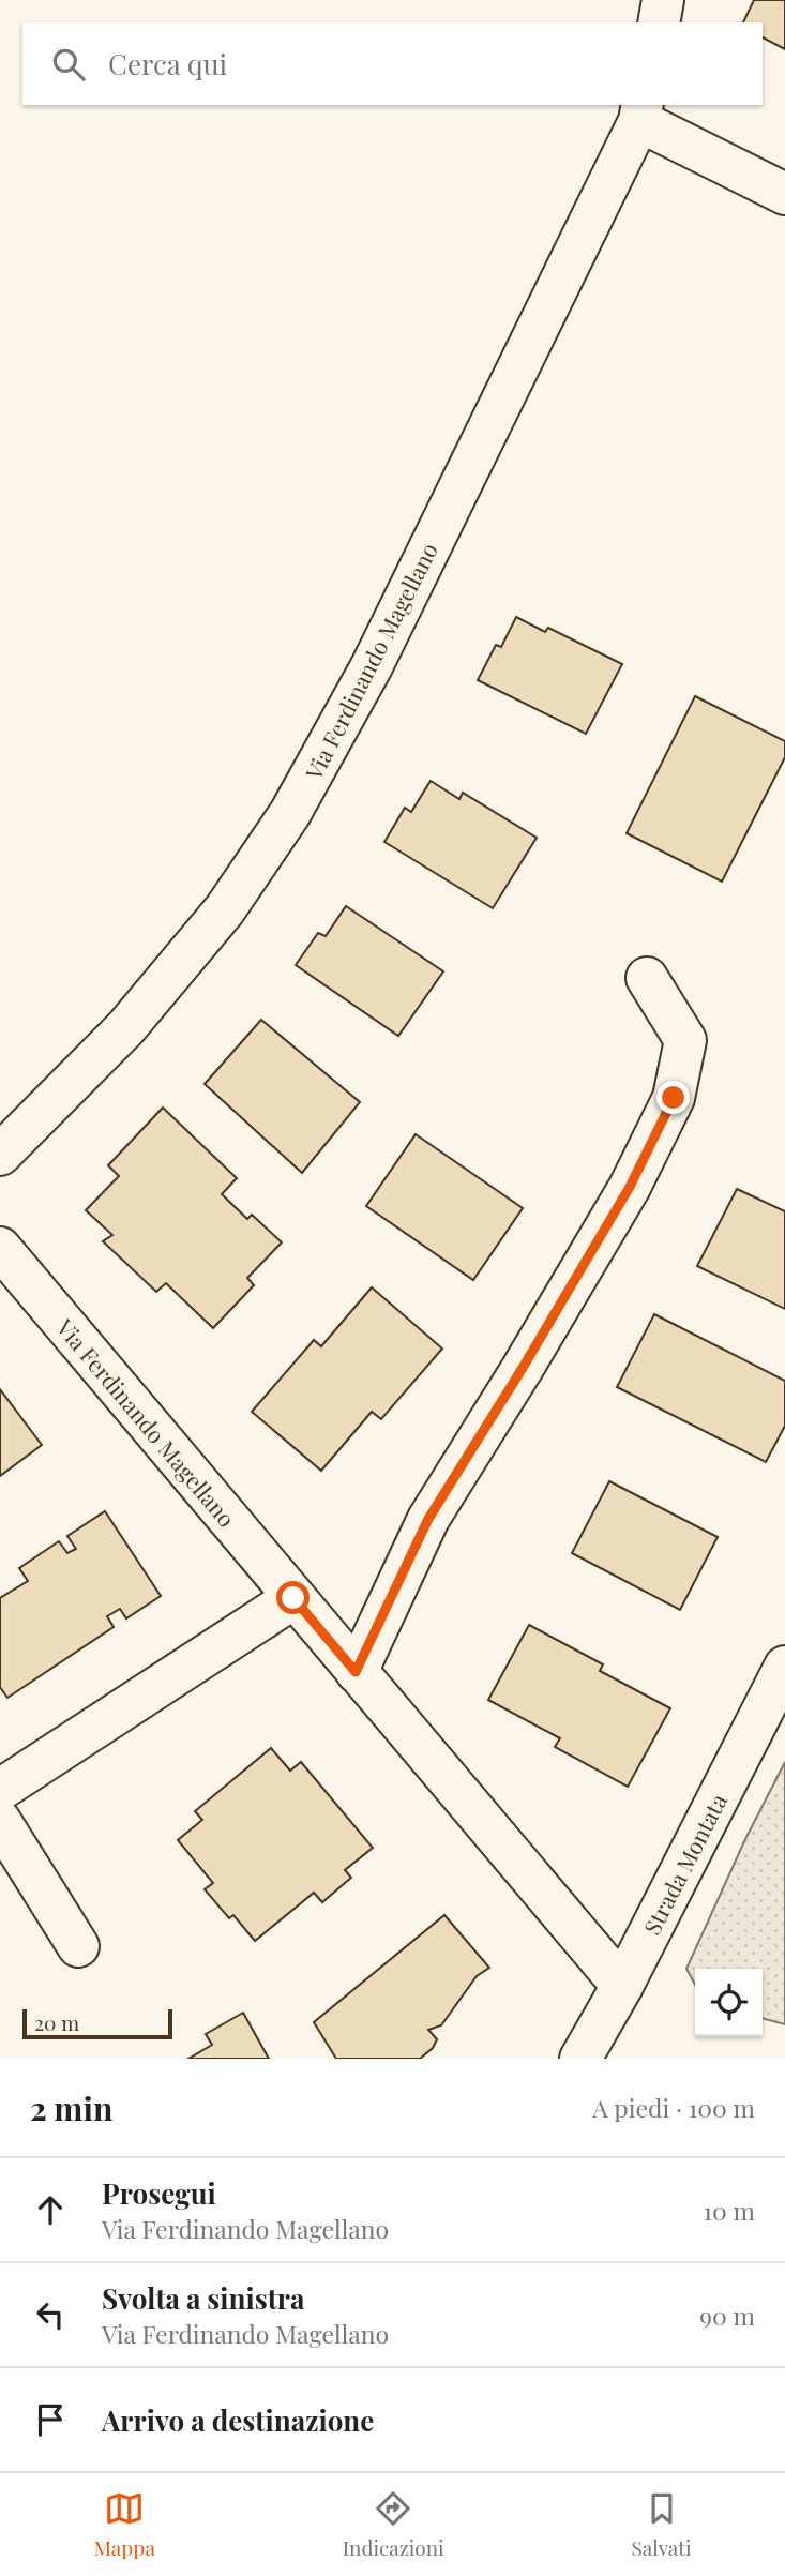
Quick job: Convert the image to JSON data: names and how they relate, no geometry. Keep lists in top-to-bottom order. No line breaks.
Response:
{"streets":{"street":["Via Ferdinando Magellano","Strada Montata"]},"crossings":[["Via Ferdinando Magellano","Strada Montata"]],"scale_bar":"20 m","page":{"search":"Cerca qui","scale":"20 m","heading":["2 min","A piedi · 100 m"],"list":[["Prosegui","Via Ferdinando Magellano","10 m"],["Svolta a sinistra","Via Ferdinando Magellano","90 m"],"Arrivo a destinazione"],"nav":["Mappa","Indicazioni","Salvati"]}}
